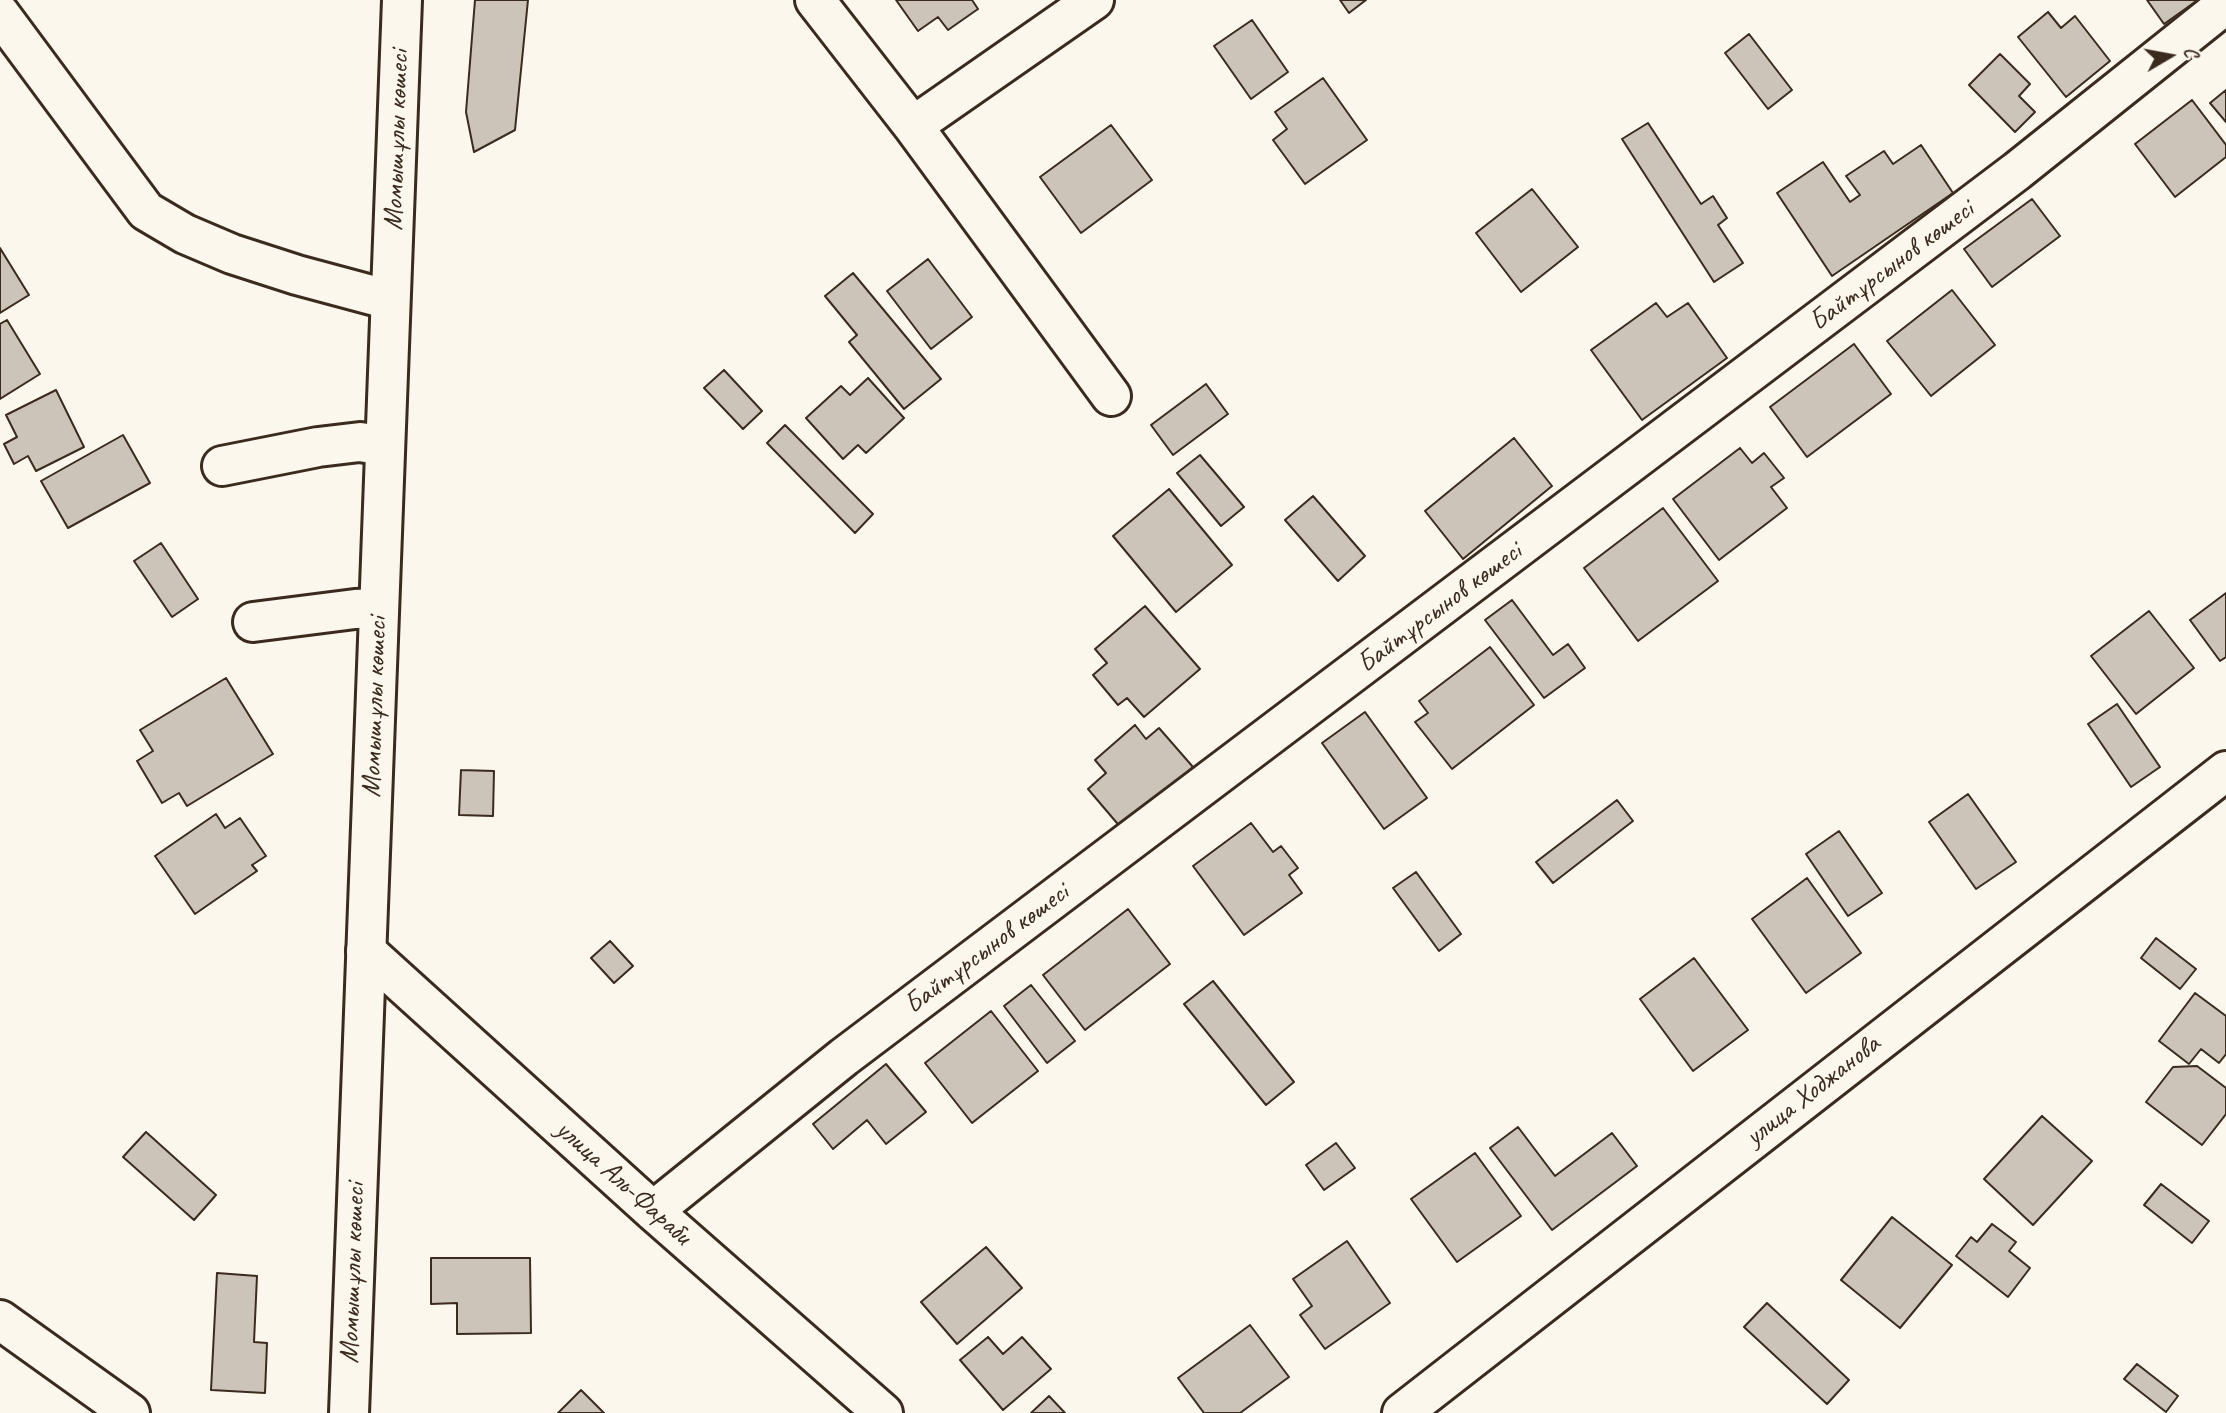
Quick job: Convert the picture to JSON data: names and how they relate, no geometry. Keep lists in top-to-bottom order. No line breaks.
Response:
{"streets":{"street":["Момышұлы көшесі","Байтұрсынов көшесі","улица Ходжанова","улица Аль-Фараби"]},"crossings":[["Момышұлы көшесі","улица Аль-Фараби"],["Байтұрсынов көшесі","улица Аль-Фараби"]],"north":"right"}
